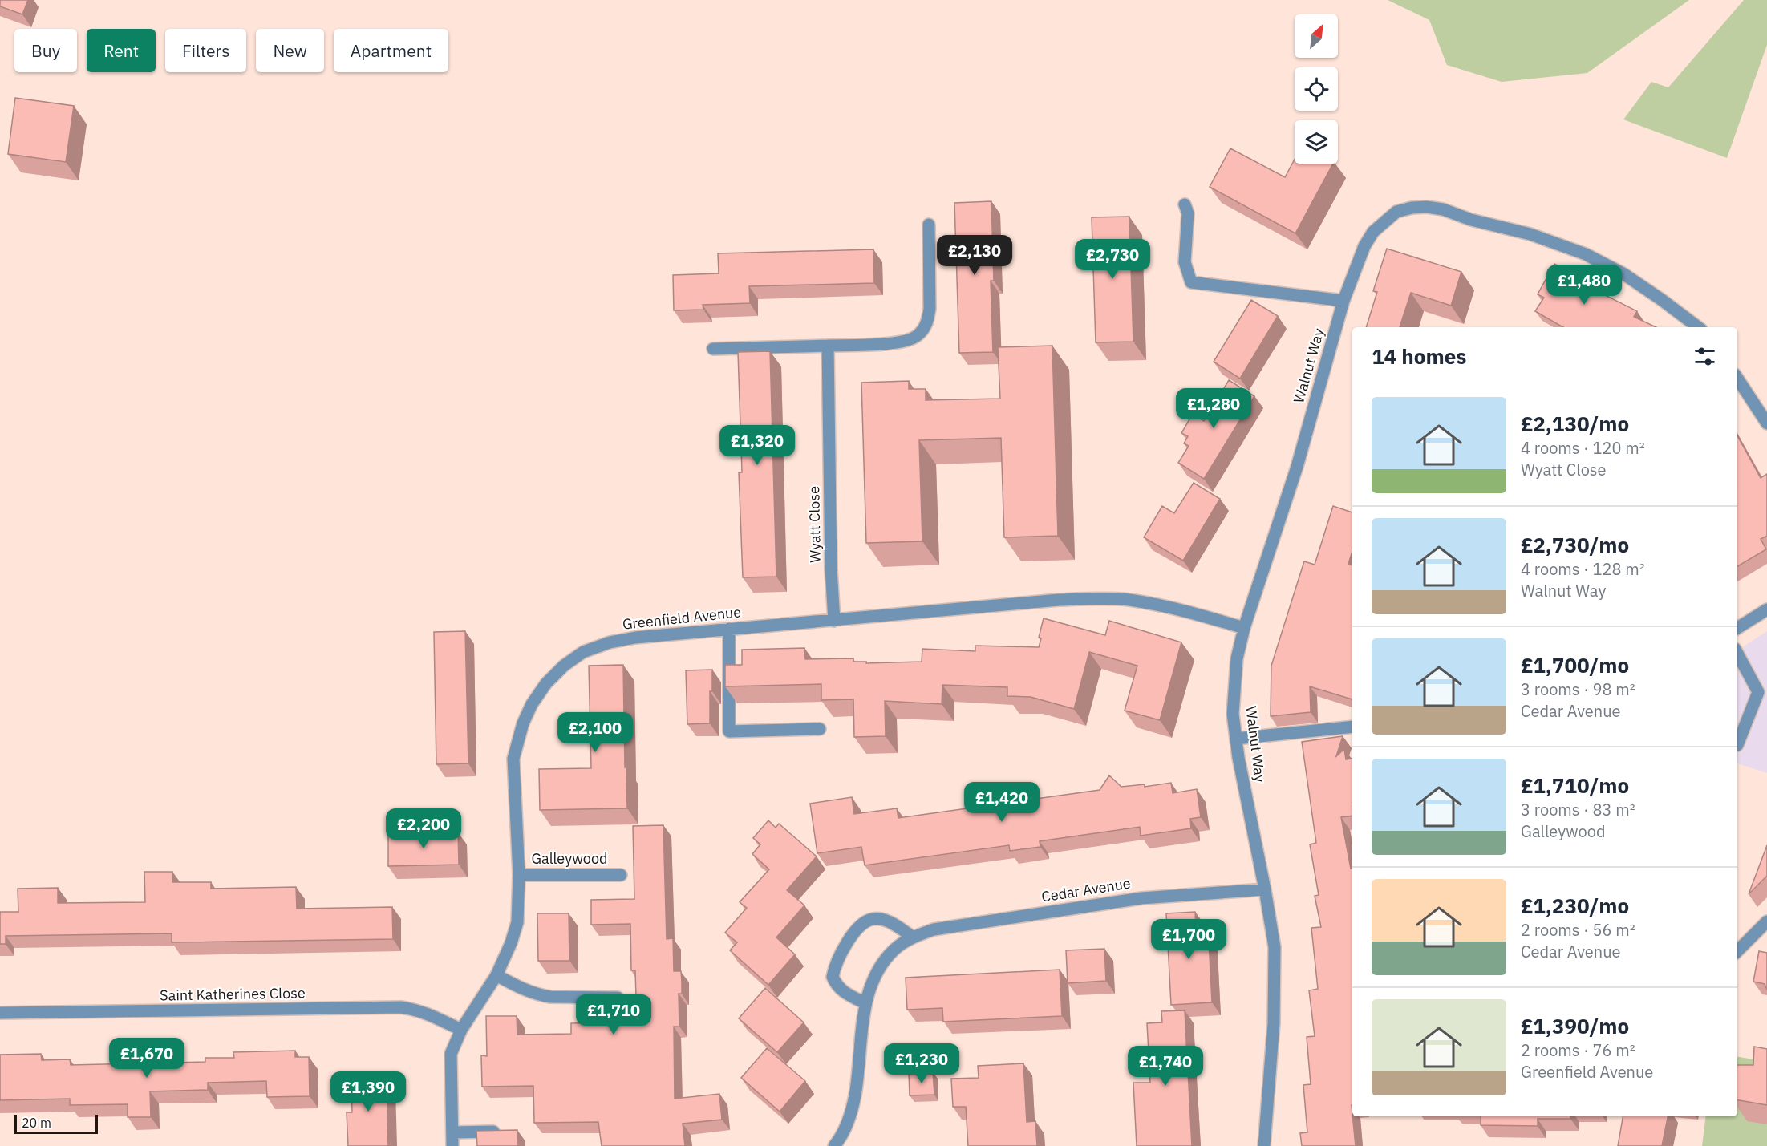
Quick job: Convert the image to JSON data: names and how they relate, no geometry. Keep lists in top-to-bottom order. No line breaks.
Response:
{"streets":{"street":["Walnut Way","Wyatt Close","Greenfield Avenue","Galleywood","Cedar Avenue","Saint Katherines Close"]},"crossings":[["Walnut Way","Greenfield Avenue"],["Walnut Way","Cedar Avenue"],["Wyatt Close","Greenfield Avenue"],["Greenfield Avenue","Galleywood"],["Greenfield Avenue","Saint Katherines Close"]],"scale_bar":"20 m","north":"top right","page":{"chip":["Buy","Rent","Filters","New","Apartment"],"price":["£2,130","£2,730","£1,480","£1,280","£1,320","£2,100","£1,420","£2,200","£1,700","£1,710","£1,670","£1,230","£1,740","£1,390"],"heading":"14 homes","list":[{"name":"£2,130/mo","note":"4 rooms · 120 m² · Wyatt Close"},{"name":"£2,730/mo","note":"4 rooms · 128 m² · Walnut Way"},{"name":"£1,700/mo","note":"3 rooms · 98 m² · Cedar Avenue"},{"name":"£1,710/mo","note":"3 rooms · 83 m² · Galleywood"},{"name":"£1,230/mo","note":"2 rooms · 56 m² · Cedar Avenue"},{"name":"£1,390/mo","note":"2 rooms · 76 m² · Greenfield Avenue"}],"scale":"20 m"}}
